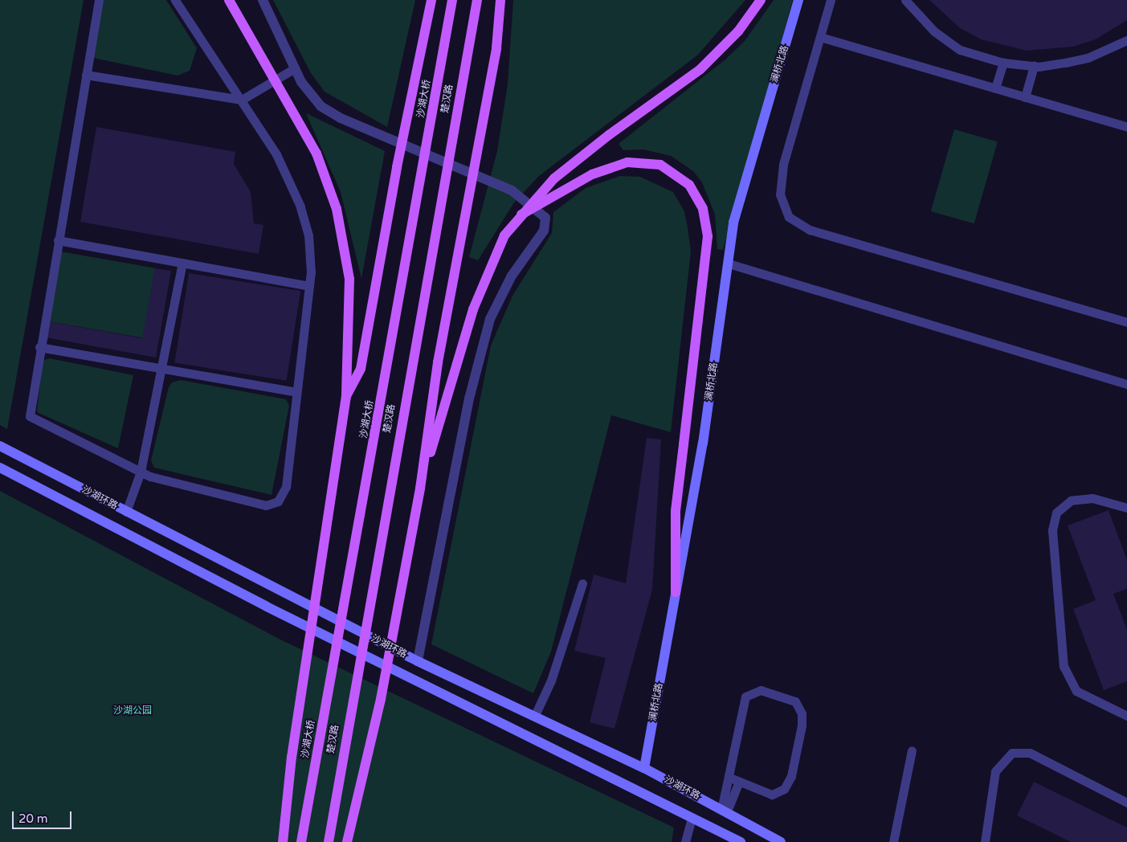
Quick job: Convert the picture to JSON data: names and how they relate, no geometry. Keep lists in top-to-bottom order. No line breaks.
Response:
{"streets":{"main road":["沙湖大桥","楚汉路"],"street":["澜桥北路","沙湖环路"]},"crossings":[["澜桥北路","沙湖环路"]],"parks":["沙湖公园"],"scale_bar":"20 m"}
